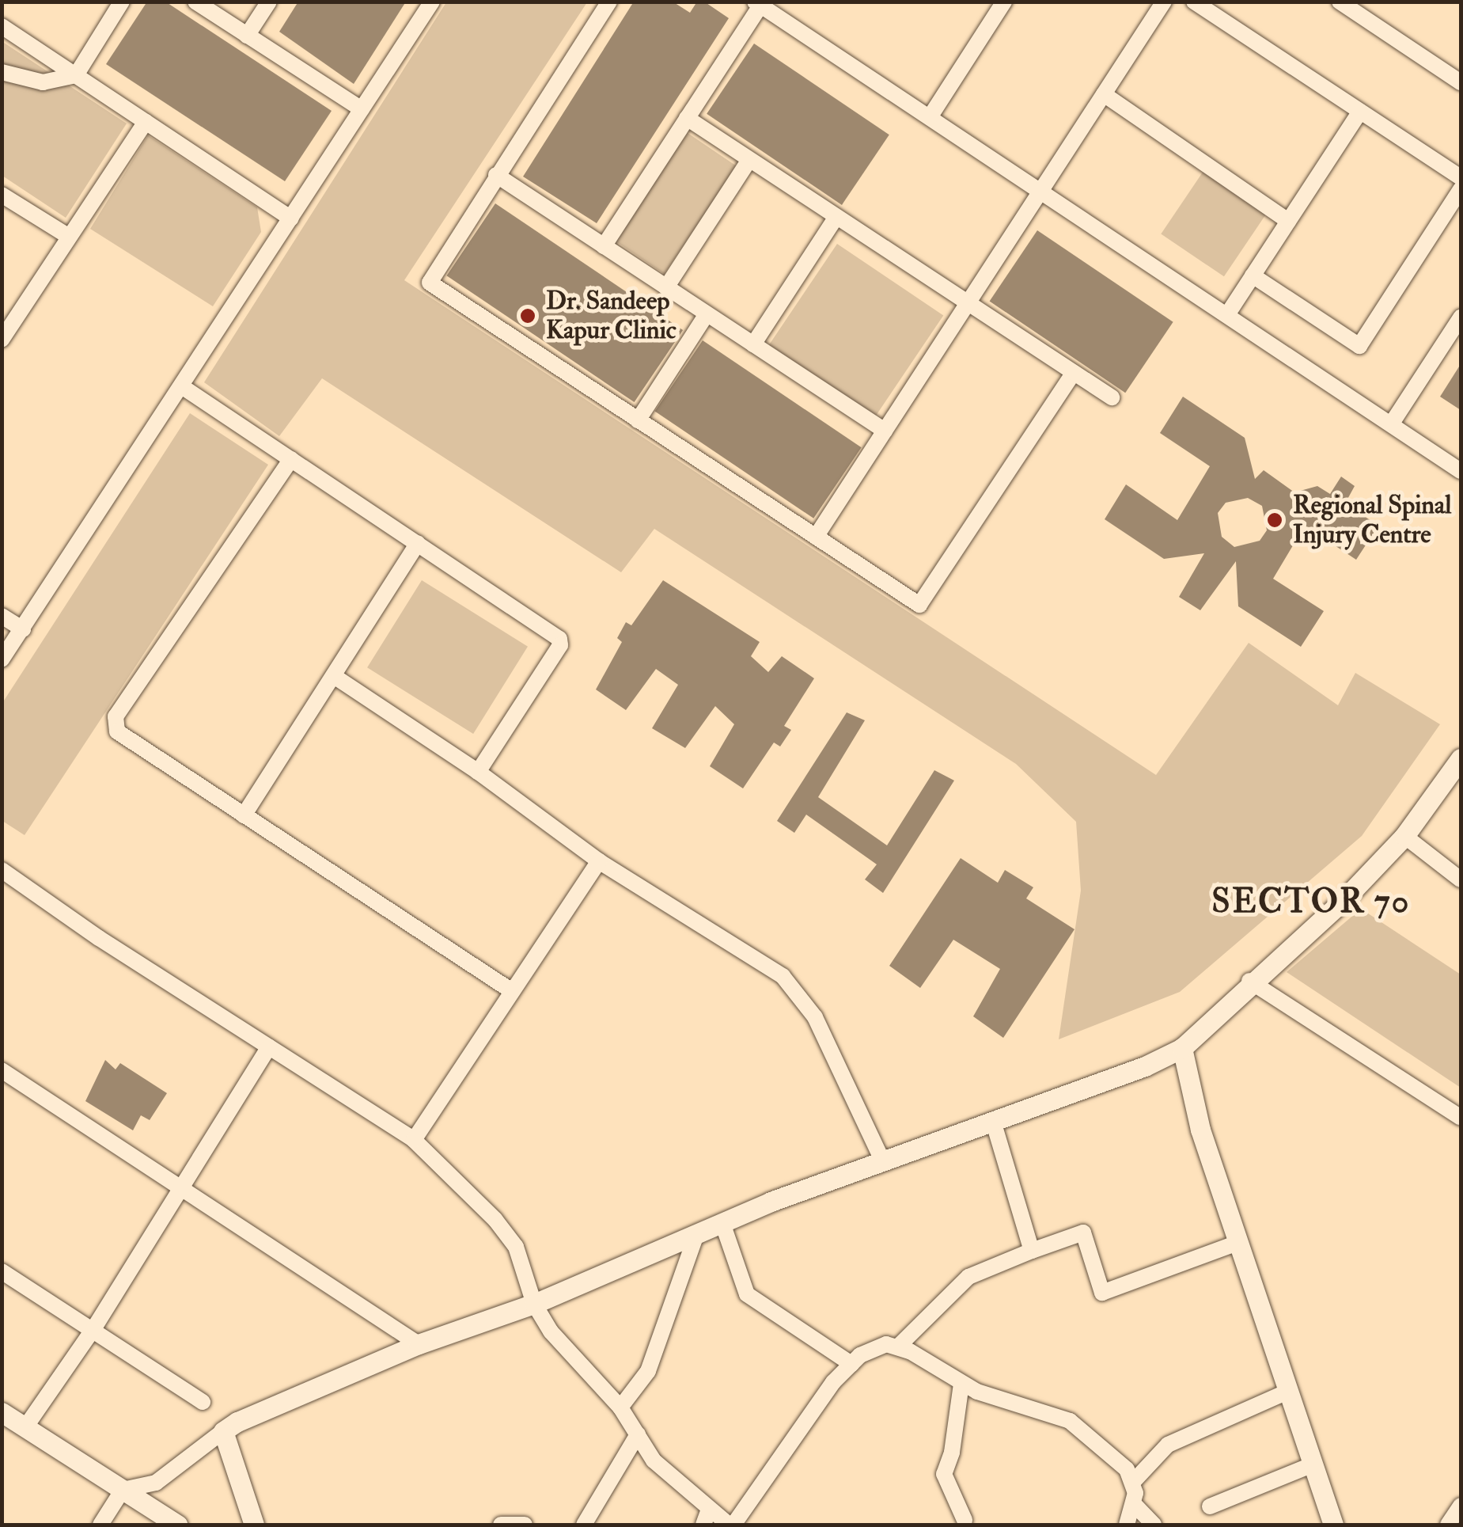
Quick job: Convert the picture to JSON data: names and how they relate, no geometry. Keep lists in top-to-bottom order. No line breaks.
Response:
{"districts":["SECTOR 70"],"places":["Dr. Sandeep Kapur Clinic","Regional Spinal Injury Centre"]}
